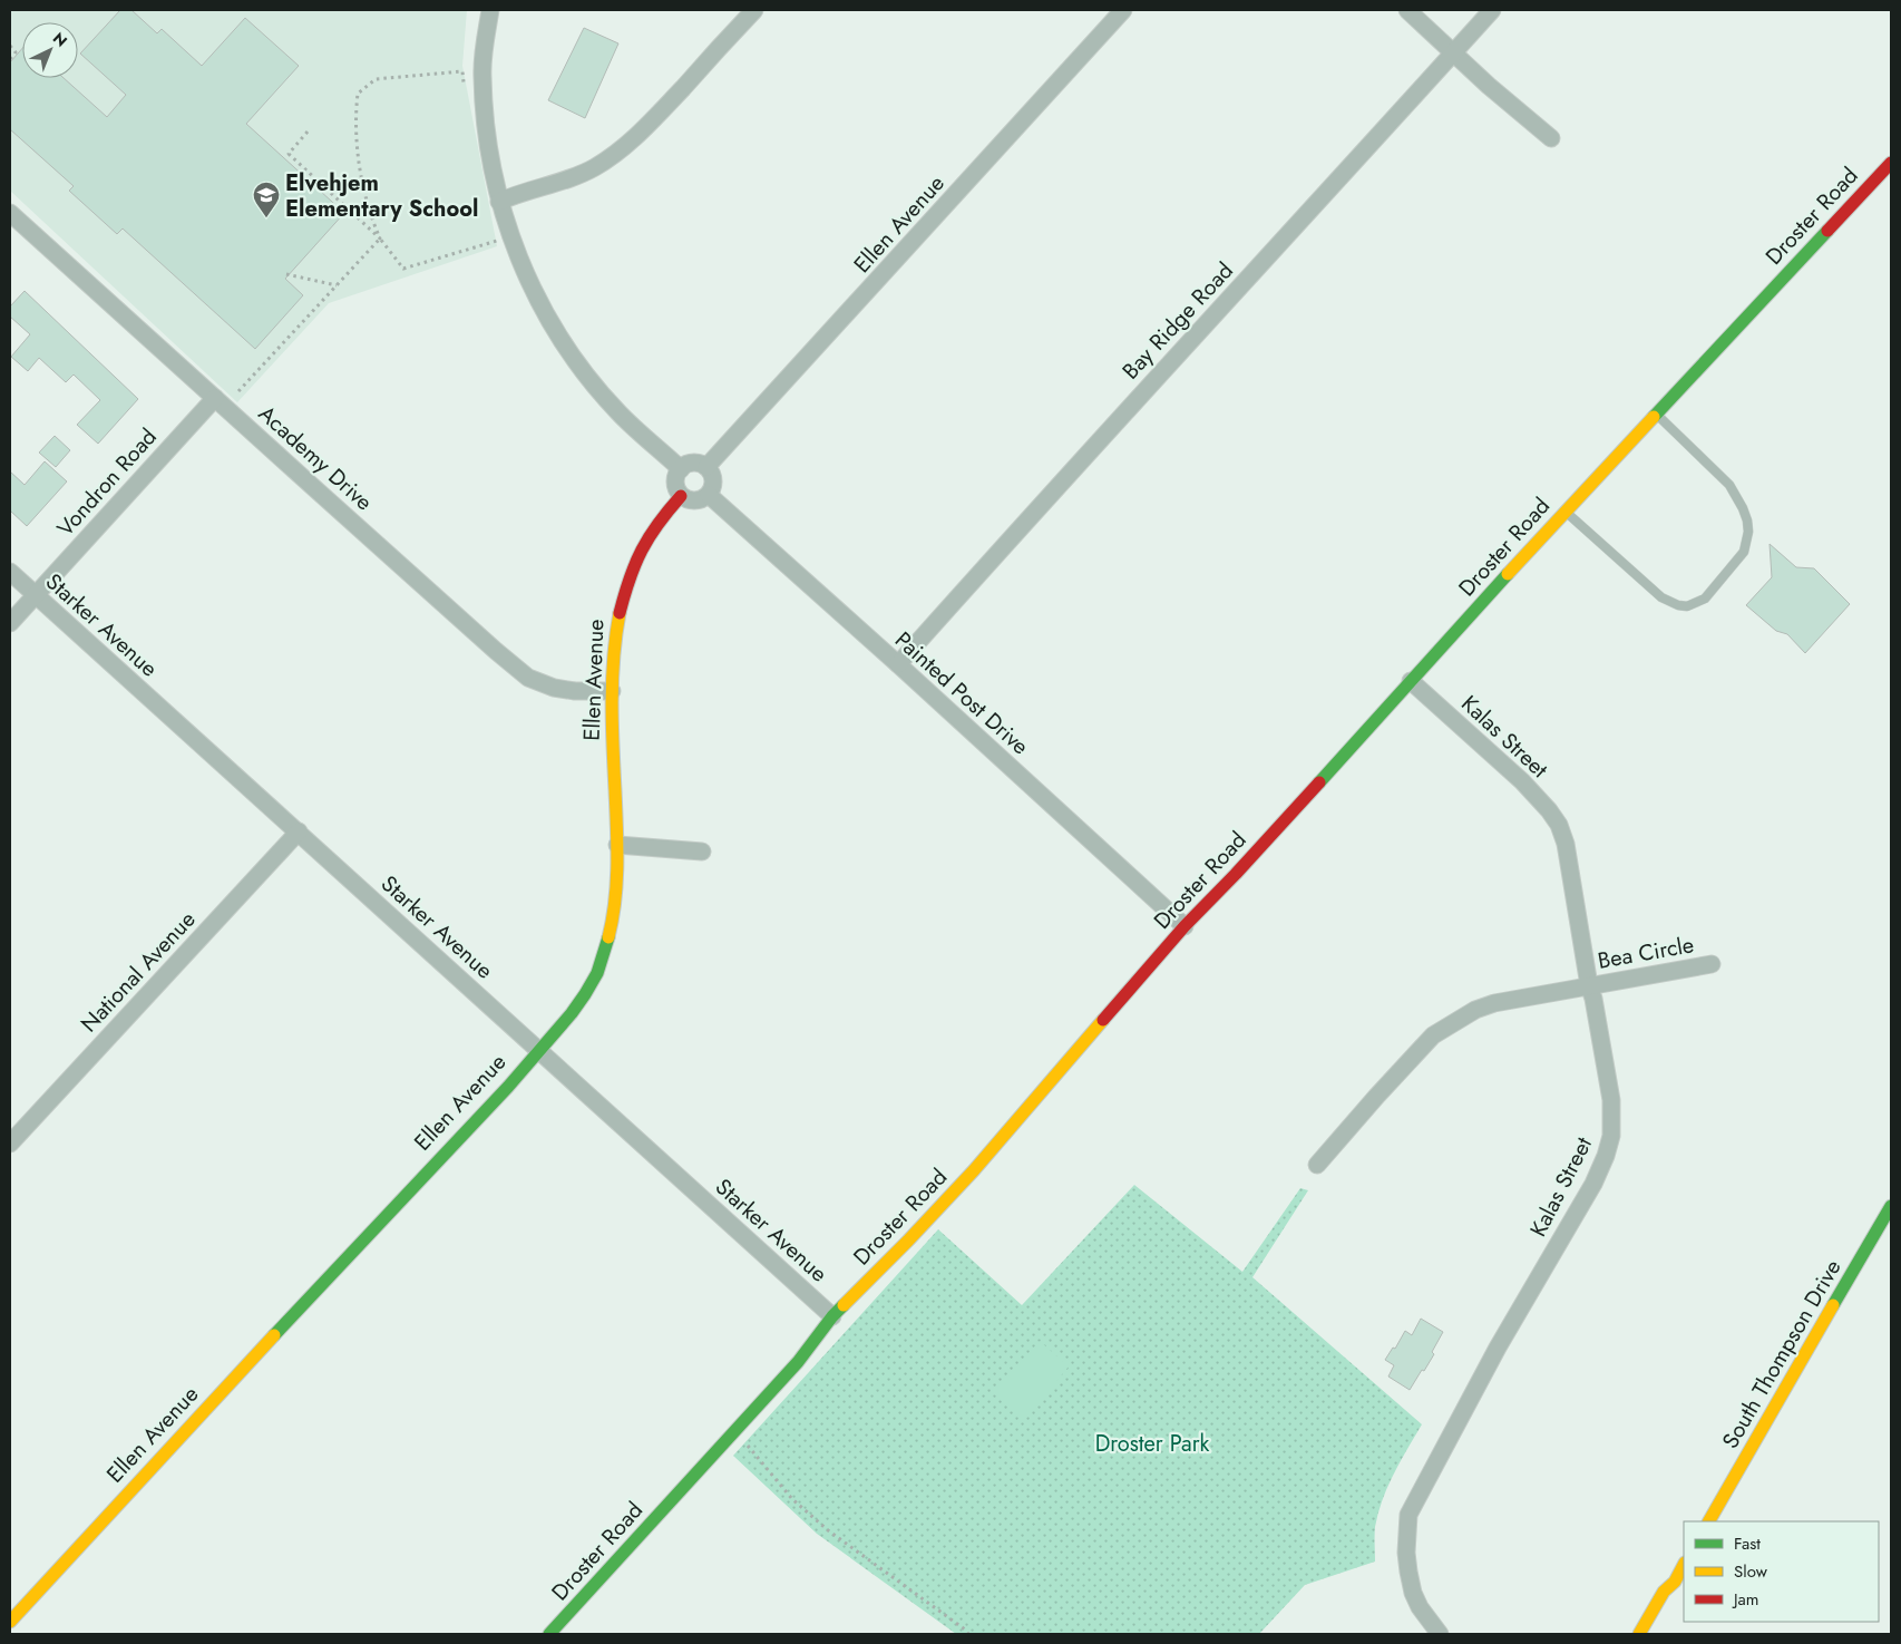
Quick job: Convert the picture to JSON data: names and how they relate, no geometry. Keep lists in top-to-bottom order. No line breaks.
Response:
{"streets":{"street":["Droster Road","Ellen Avenue","Bay Ridge Road","Academy Drive","Vondron Road","Starker Avenue","Painted Post Drive","Kalas Street","Bea Circle","National Avenue","South Thompson Drive"]},"crossings":[["Droster Road","Starker Avenue"],["Droster Road","Painted Post Drive"],["Droster Road","Kalas Street"],["Ellen Avenue","Academy Drive"],["Ellen Avenue","Starker Avenue"],["Ellen Avenue","Painted Post Drive"],["Bay Ridge Road","Painted Post Drive"],["Academy Drive","Vondron Road"],["Vondron Road","Starker Avenue"],["Starker Avenue","National Avenue"],["Kalas Street","Bea Circle"]],"parks":["Droster Park"],"places":{"school or university":["Elvehjem Elementary School"]},"legend":["Fast","Slow","Jam"],"north":"top right"}
